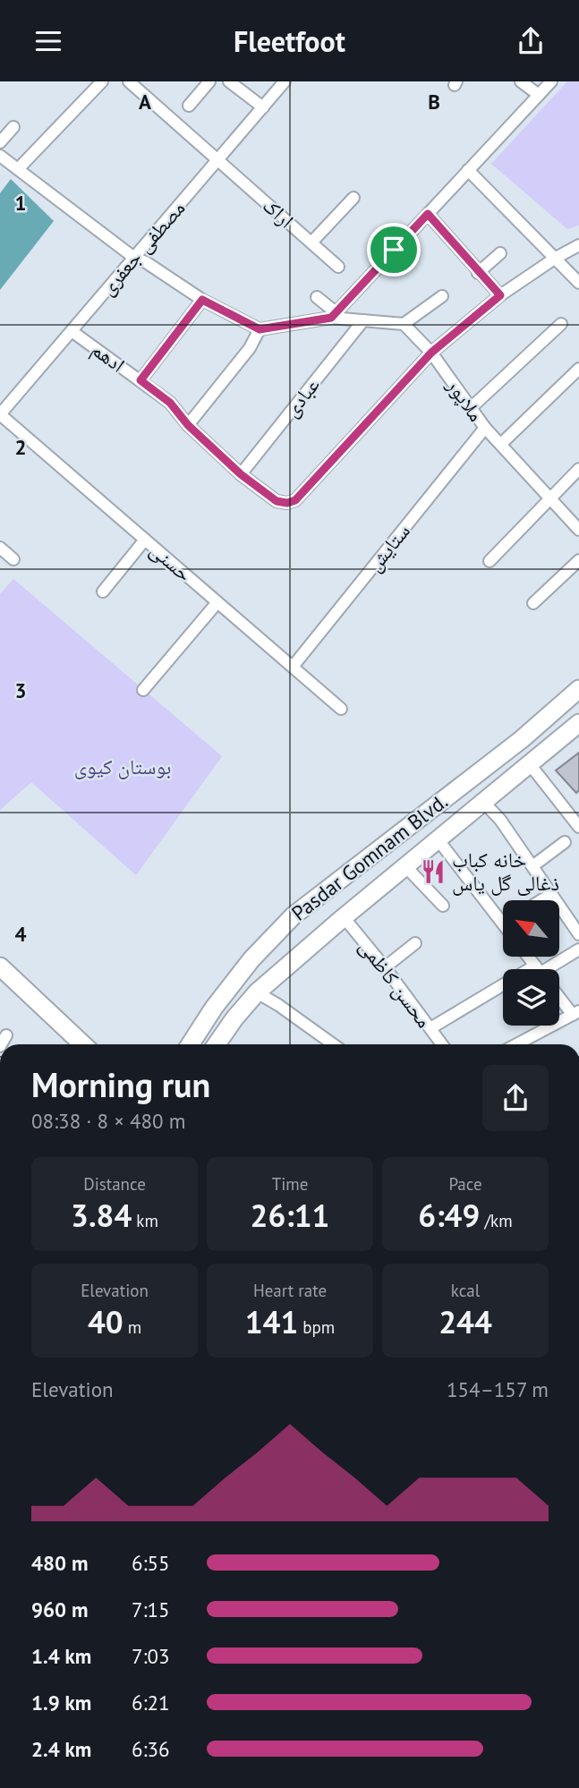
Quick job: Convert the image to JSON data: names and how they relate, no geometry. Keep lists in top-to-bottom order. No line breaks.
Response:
{"streets":{"main road":["Pasdar Gomnam Blvd."],"street":["اراک","مصطفی جعفری","ادهم","عبادی","ملاپور","ستایش","حسنی","محسن کاظمی"]},"crossings":[["اراک","مصطفی جعفری"],["مصطفی جعفری","ادهم"],["مصطفی جعفری","حسنی"],["ادهم","عبادی"],["ادهم","ملاپور"],["ملاپور","ستایش"],["ستایش","حسنی"],["Pasdar Gomnam Blvd.","محسن کاظمی"]],"parks":["بوستان کیوی"],"places":{"restaurant":["خانه کباب ذغالی گل یاس"]},"north":"top left","page":{"header":"Fleetfoot","heading":["Morning run","08:38 · 8 × 480 m"],"stats":[["Distance","3.84 km"],["Time","26:11"],["Pace","6:49 /km"],["Elevation","40 m"],["Heart rate","141 bpm"],["kcal","244"]],"chart":["Elevation","154–157 m"],"list":[{"name":"480 m","note":"6:55"},{"name":"960 m","note":"7:15"},{"name":"1.4 km","note":"7:03"},{"name":"1.9 km","note":"6:21"},{"name":"2.4 km","note":"6:36"}]},"grid":{"columns":["A","B"],"rows":["1","2","3","4"]}}
